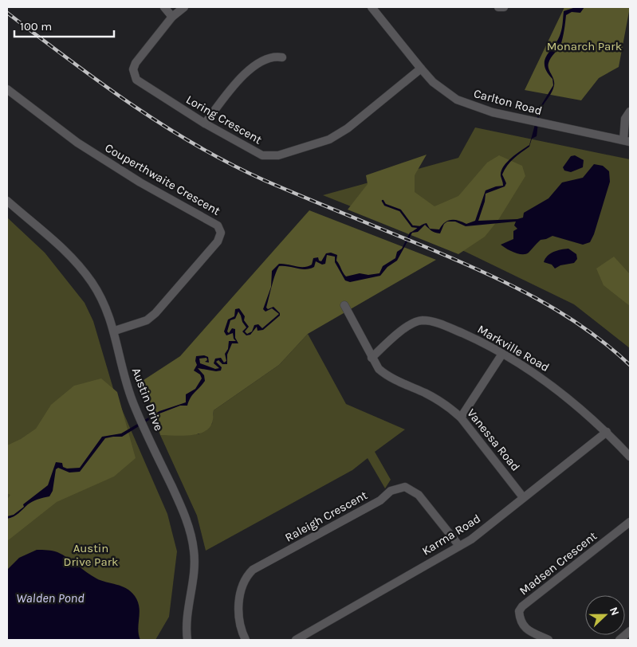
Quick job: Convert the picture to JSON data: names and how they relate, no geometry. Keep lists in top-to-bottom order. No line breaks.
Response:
{"streets":{"street":["Carlton Road","Loring Crescent","Couperthwaite Crescent","Markville Road","Austin Drive","Vanessa Road","Raleigh Crescent","Karma Road","Madsen Crescent"]},"crossings":[["Carlton Road","Loring Crescent"],["Couperthwaite Crescent","Austin Drive"],["Markville Road","Vanessa Road"],["Markville Road","Karma Road"],["Vanessa Road","Karma Road"],["Raleigh Crescent","Karma Road"]],"water":["Walden Pond"],"parks":["Monarch Park","Austin Drive Park"],"scale_bar":"100 m","north":"right"}
